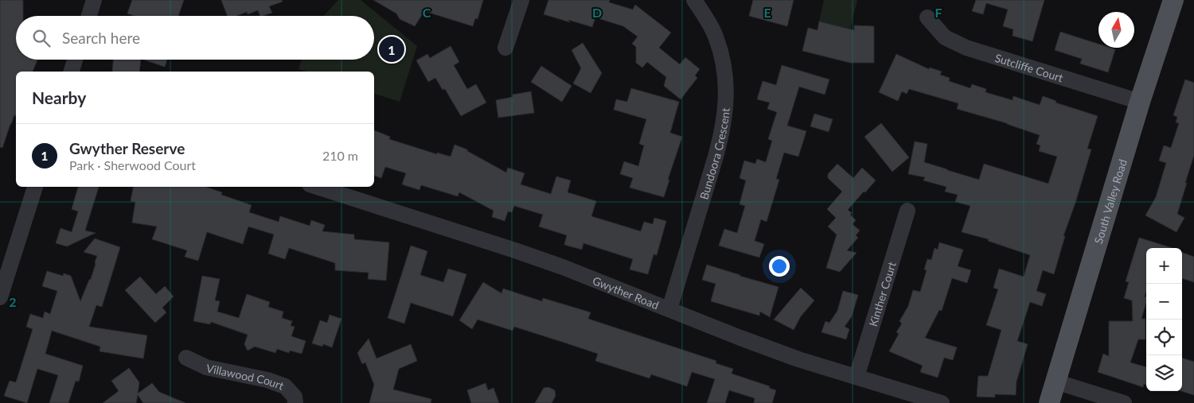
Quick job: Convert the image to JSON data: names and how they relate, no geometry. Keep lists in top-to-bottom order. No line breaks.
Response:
{"streets":{"main road":["South Valley Road"],"street":["Sutcliffe Court","Bundoora Crescent","Gwyther Road","Kinther Court","Villawood Court"]},"crossings":[["Sutcliffe Court","South Valley Road"],["Bundoora Crescent","Gwyther Road"],["Gwyther Road","Kinther Court"]],"north":"top","page":{"search":"Search here","pins":"1","heading":"Nearby","list":[{"mark":"1","name":"Gwyther Reserve","note":"Park · Sherwood Court","value":"210 m"}],"map_buttons":["+","−"]},"grid":{"columns":["C","D","E","F"],"rows":["2"]}}
